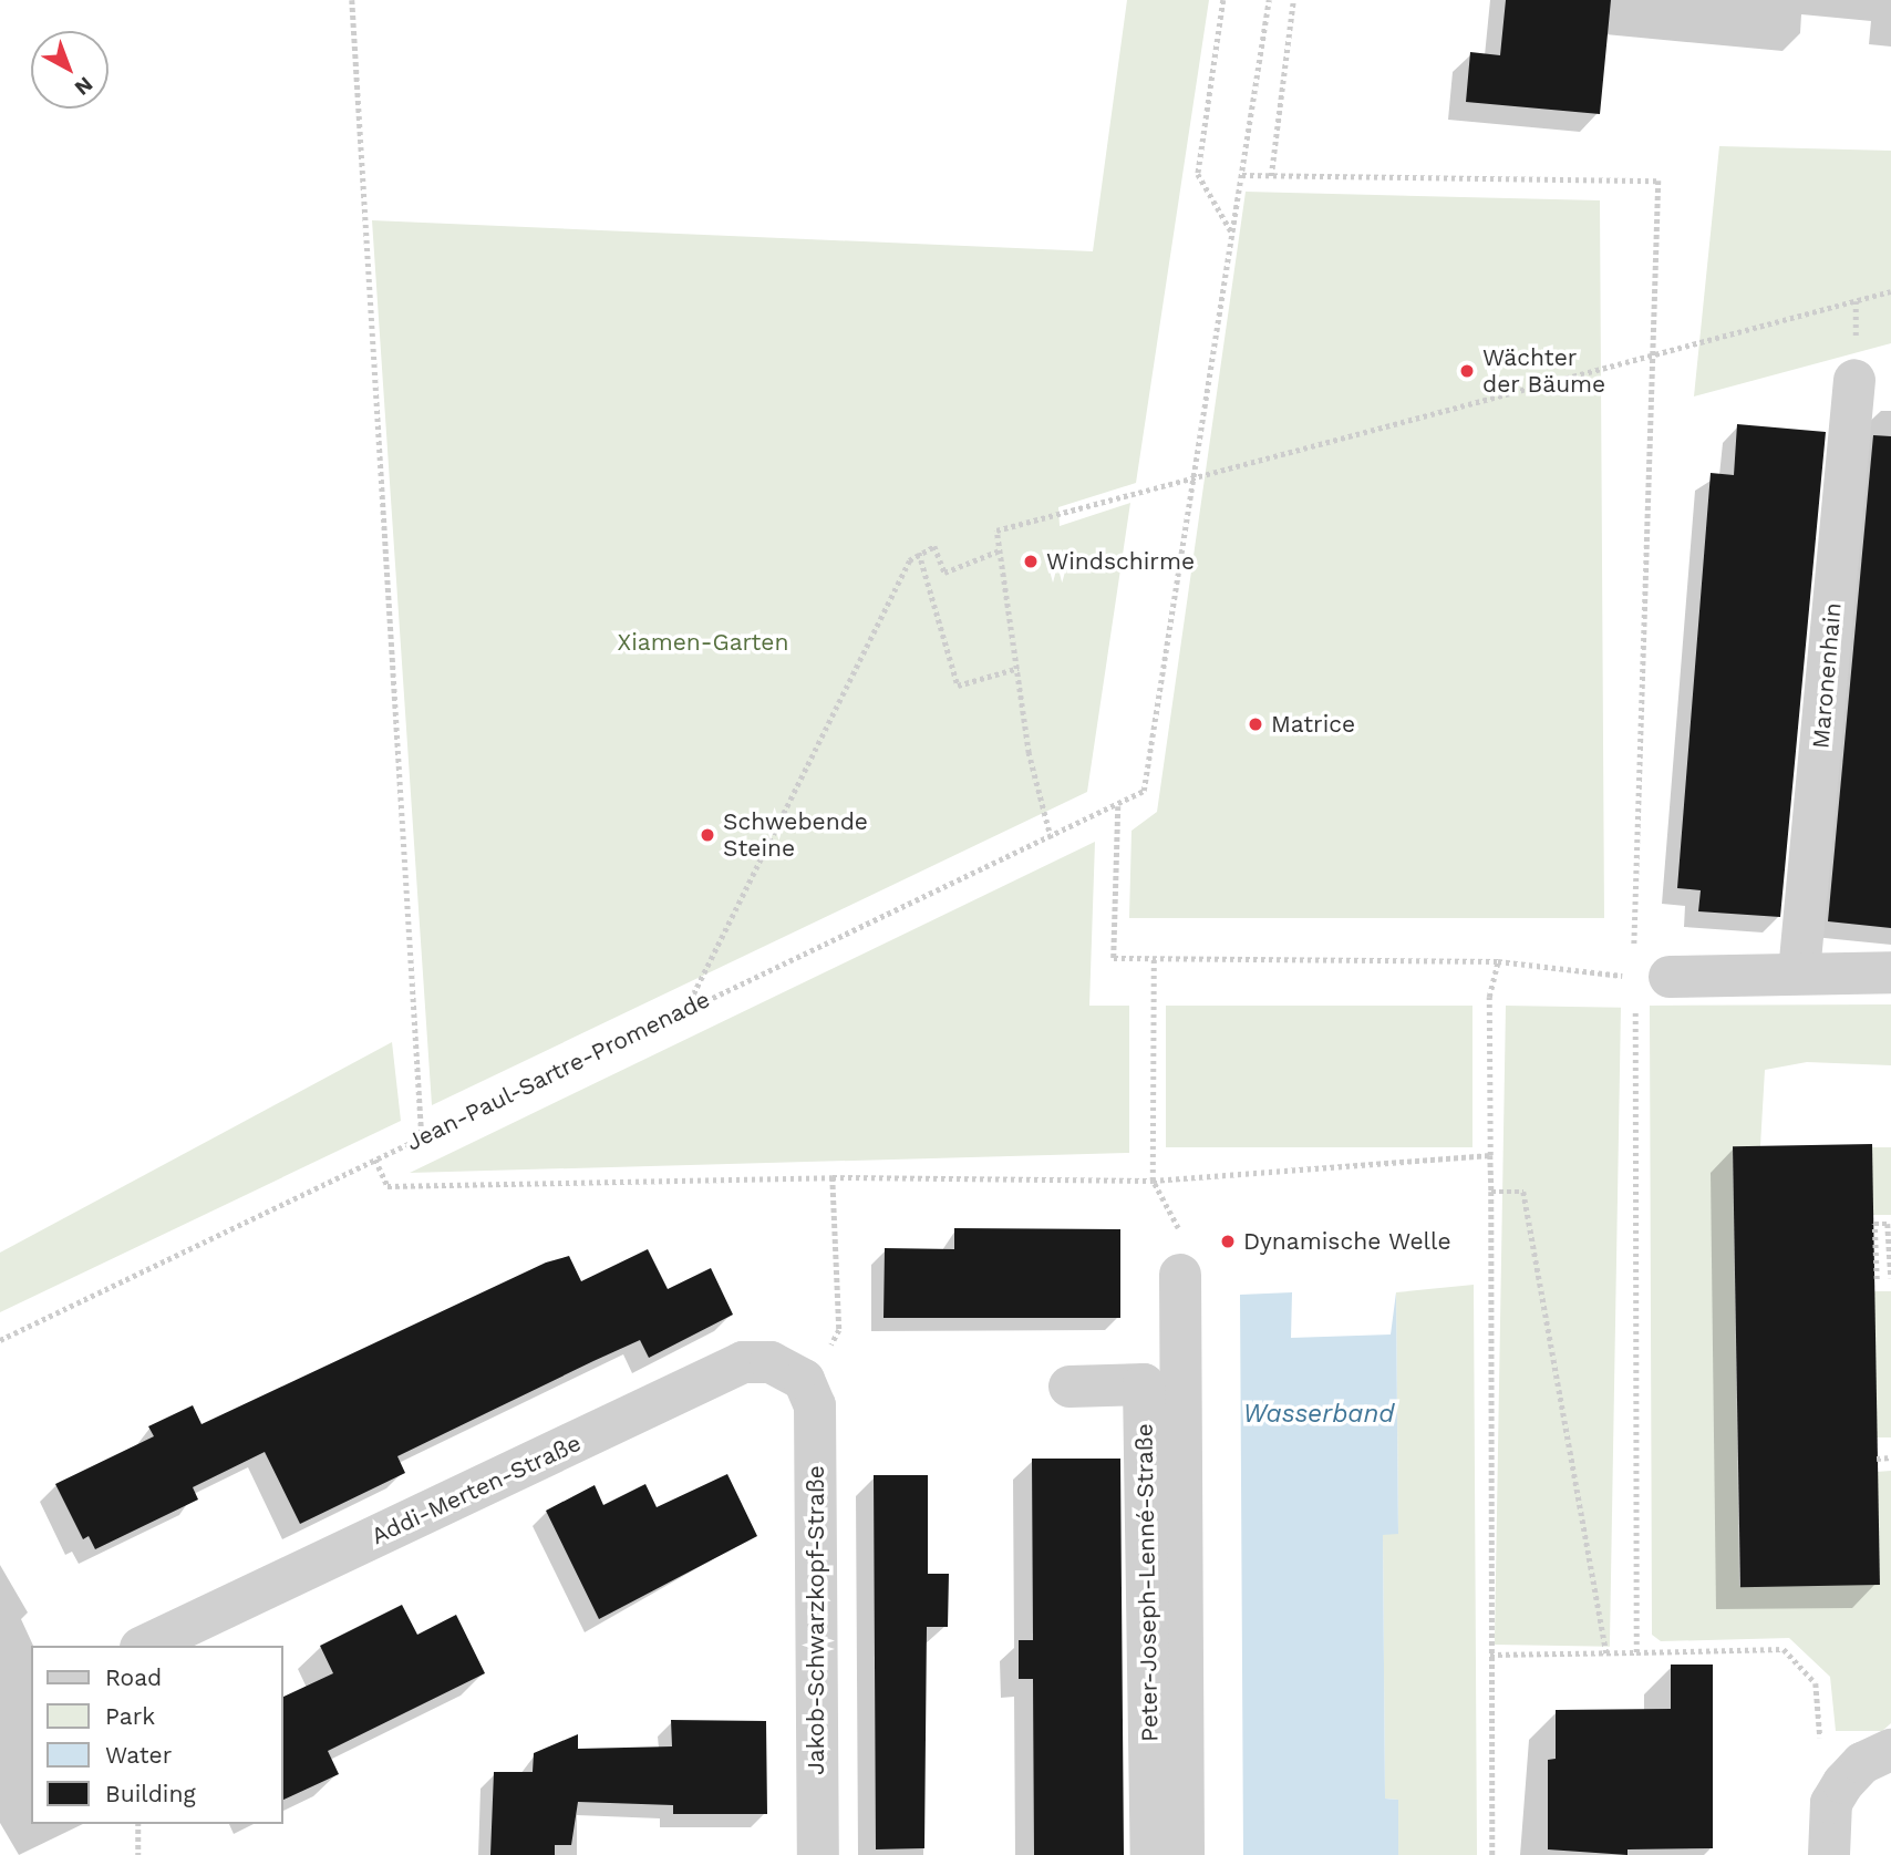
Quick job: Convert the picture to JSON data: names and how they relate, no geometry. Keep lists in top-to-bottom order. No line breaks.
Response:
{"streets":{"street":["Maronenhain","Addi-Merten-Straße","Peter-Joseph-Lenné-Straße","Jakob-Schwarzkopf-Straße"],"path":["Jean-Paul-Sartre-Promenade"]},"crossings":[["Addi-Merten-Straße","Jakob-Schwarzkopf-Straße"]],"water":["Wasserband"],"parks":["Xiamen-Garten"],"places":["Wächter der Bäume","Windschirme","Matrice","Schwebende Steine","Dynamische Welle"],"legend":["Road","Park","Water","Building"],"north":"bottom right"}
